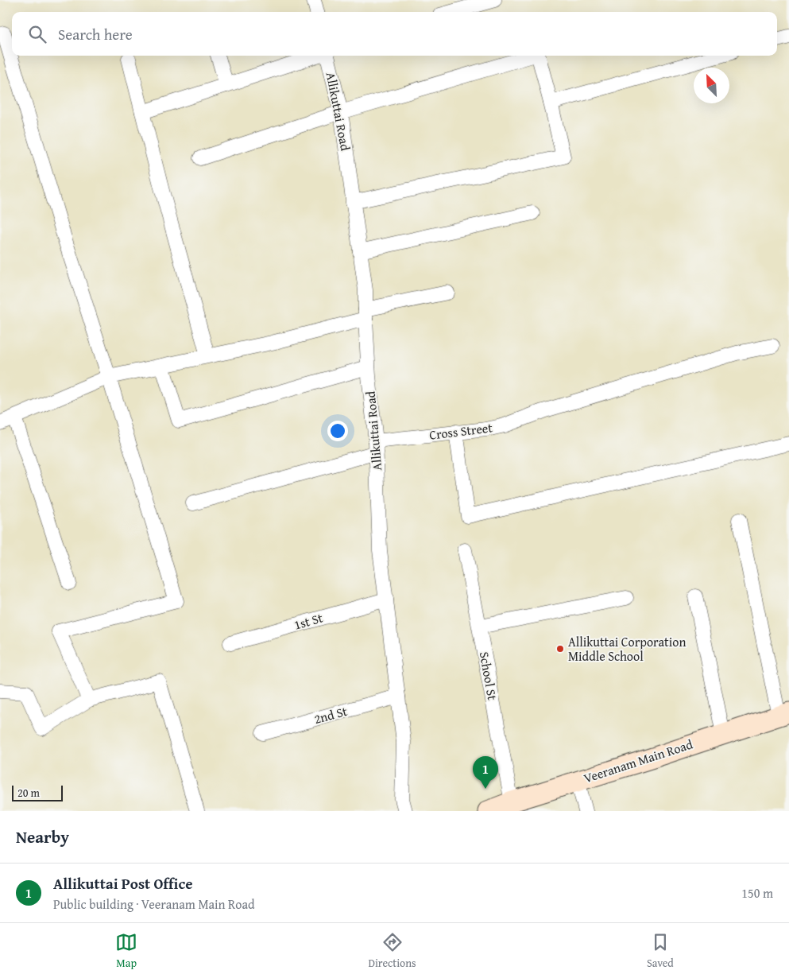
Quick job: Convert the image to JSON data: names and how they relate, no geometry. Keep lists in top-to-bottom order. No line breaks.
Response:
{"streets":{"main road":["Veeranam Main Road"],"street":["Allikuttai Road","Cross Street","1st St","School St","2nd St"]},"crossings":[["Allikuttai Road","Cross Street"],["Allikuttai Road","1st St"],["Allikuttai Road","2nd St"],["School St","Veeranam Main Road"]],"places":["Allikuttai Corporation Middle School"],"scale_bar":"20 m","north":"top left","page":{"search":"Search here","pins":"1","scale":"20 m","heading":"Nearby","list":[{"mark":"1","name":"Allikuttai Post Office","note":"Public building · Veeranam Main Road","value":"150 m"}],"nav":["Map","Directions","Saved"]}}
